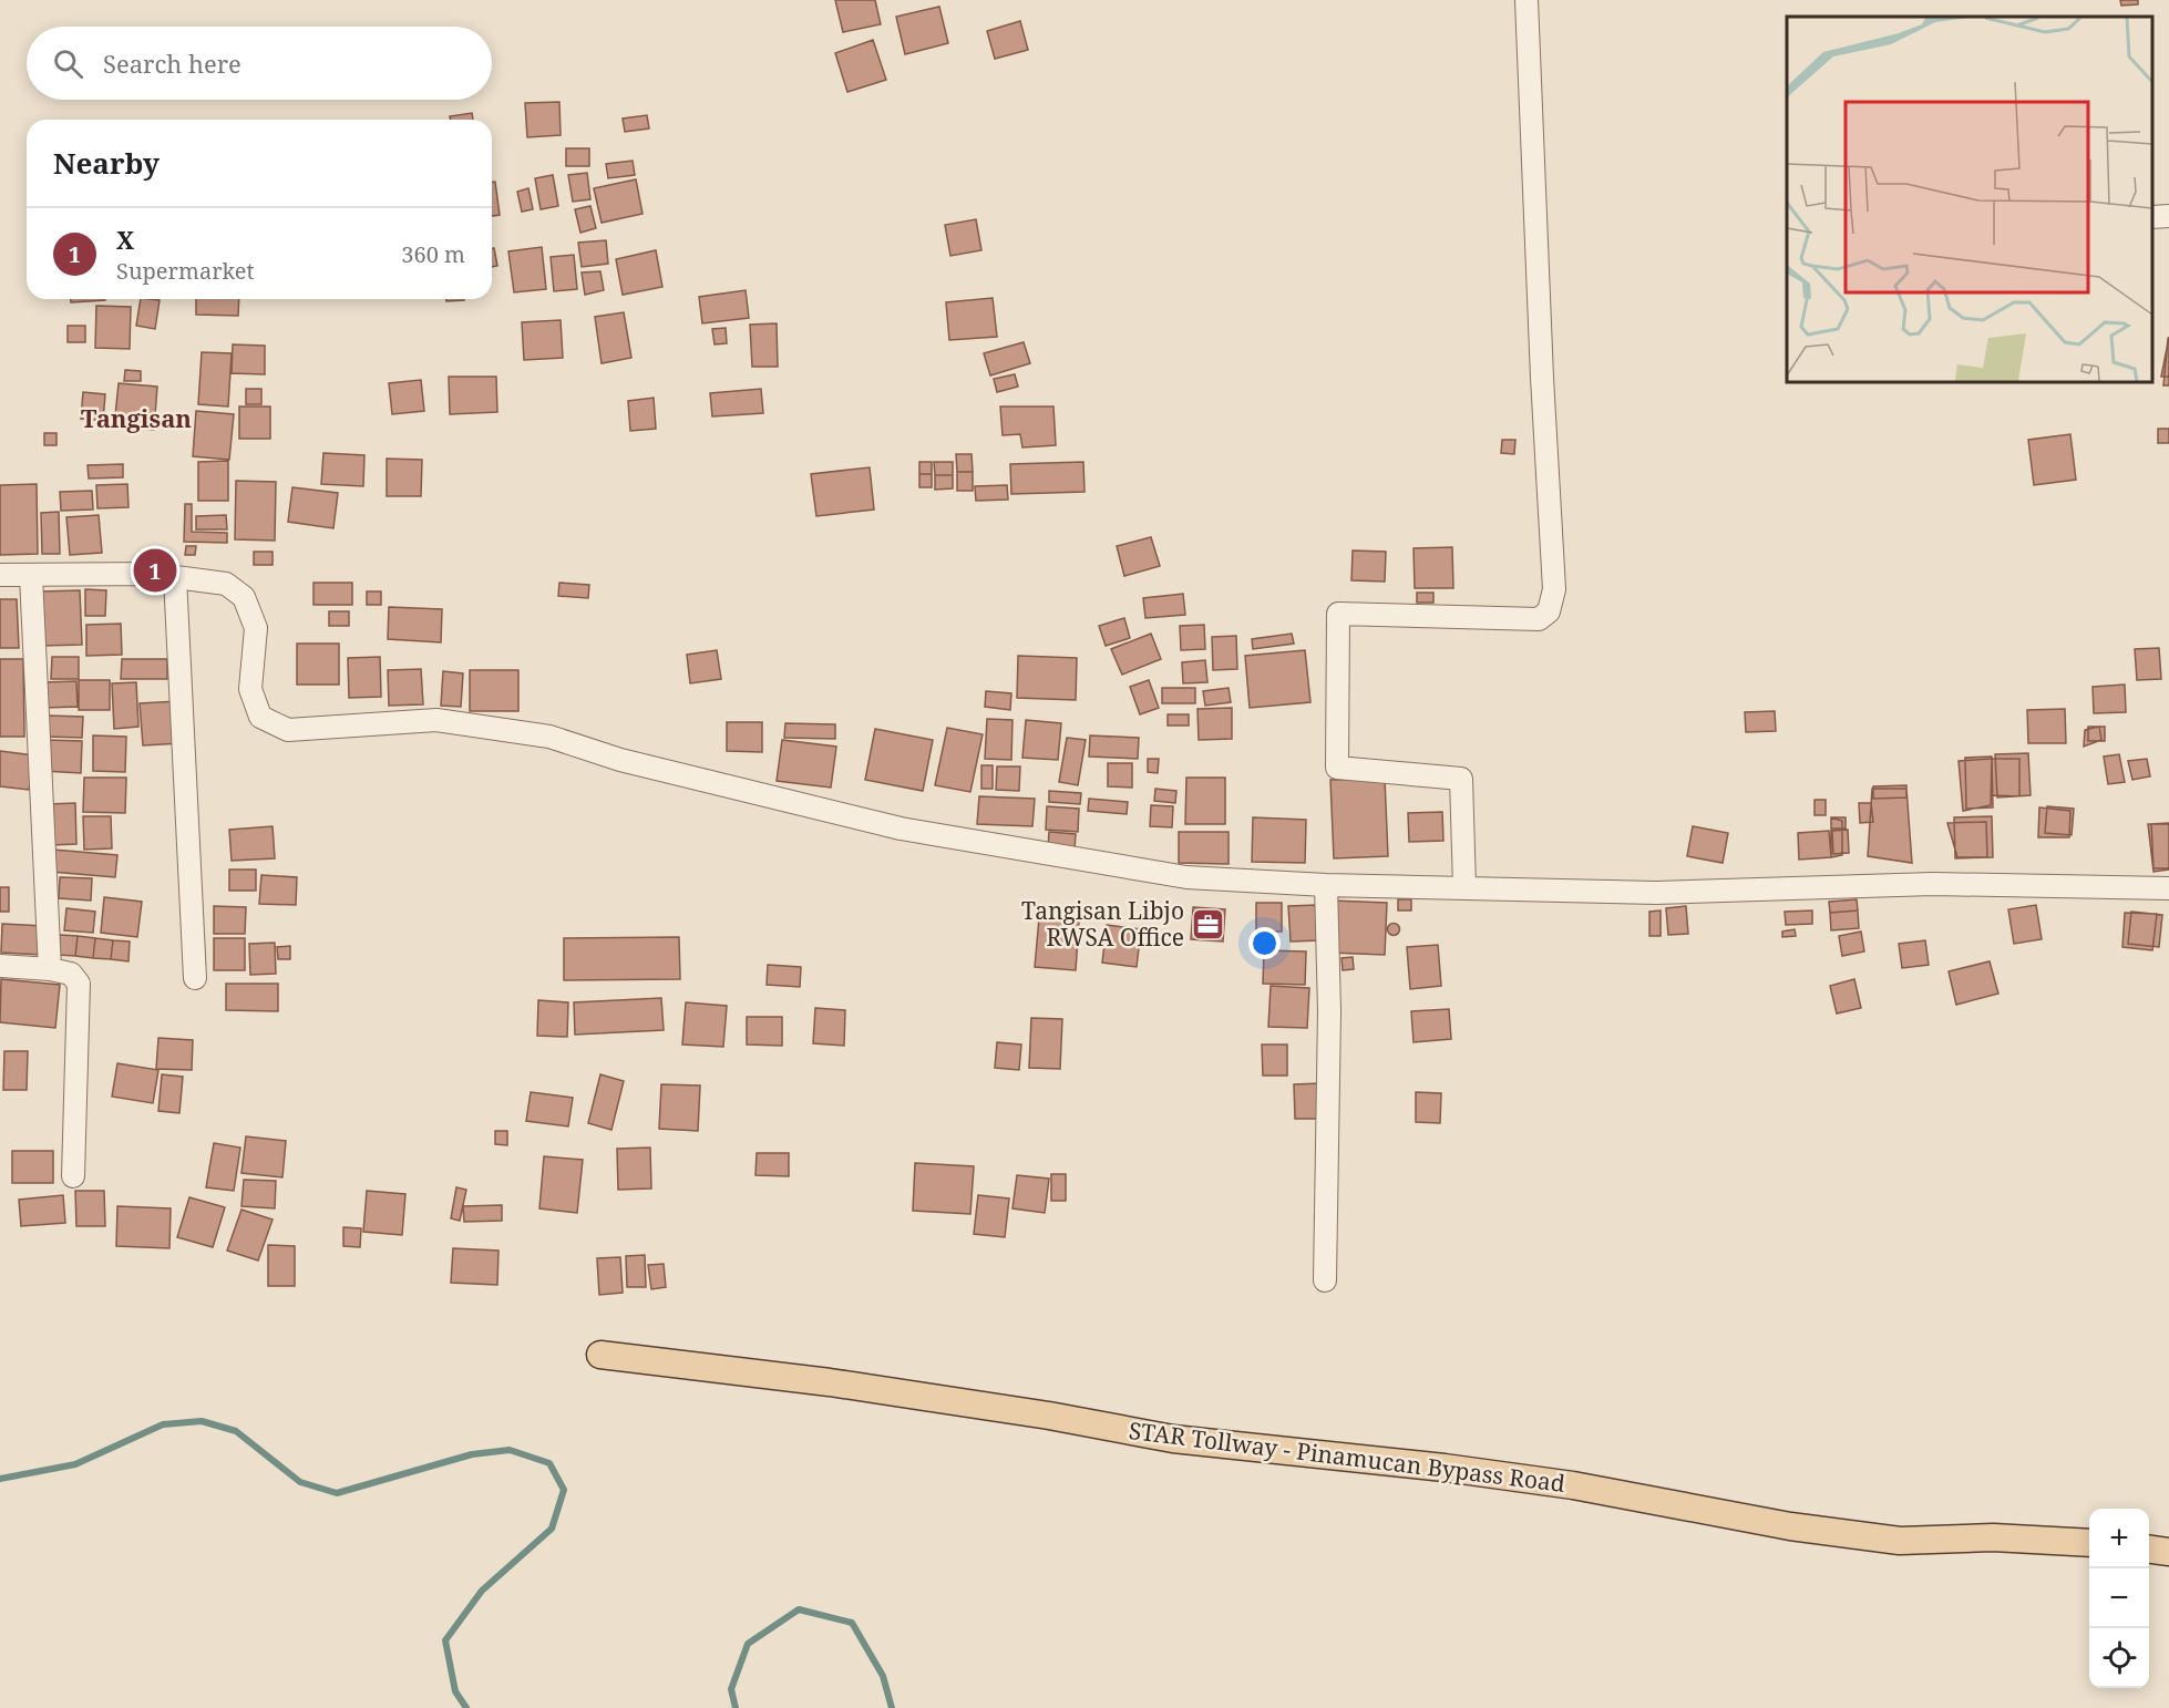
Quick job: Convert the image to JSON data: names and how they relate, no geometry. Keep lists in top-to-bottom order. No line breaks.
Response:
{"streets":{"main road":["STAR Tollway - Pinamucan Bypass Road"]},"districts":["Tangisan"],"places":{"office":["Tangisan Libjo RWSA Office"]},"page":{"search":"Search here","heading":"Nearby","list":[{"mark":"1","name":"X","note":"Supermarket","value":"360 m"}],"pins":"1","map_buttons":["+","−"]}}
